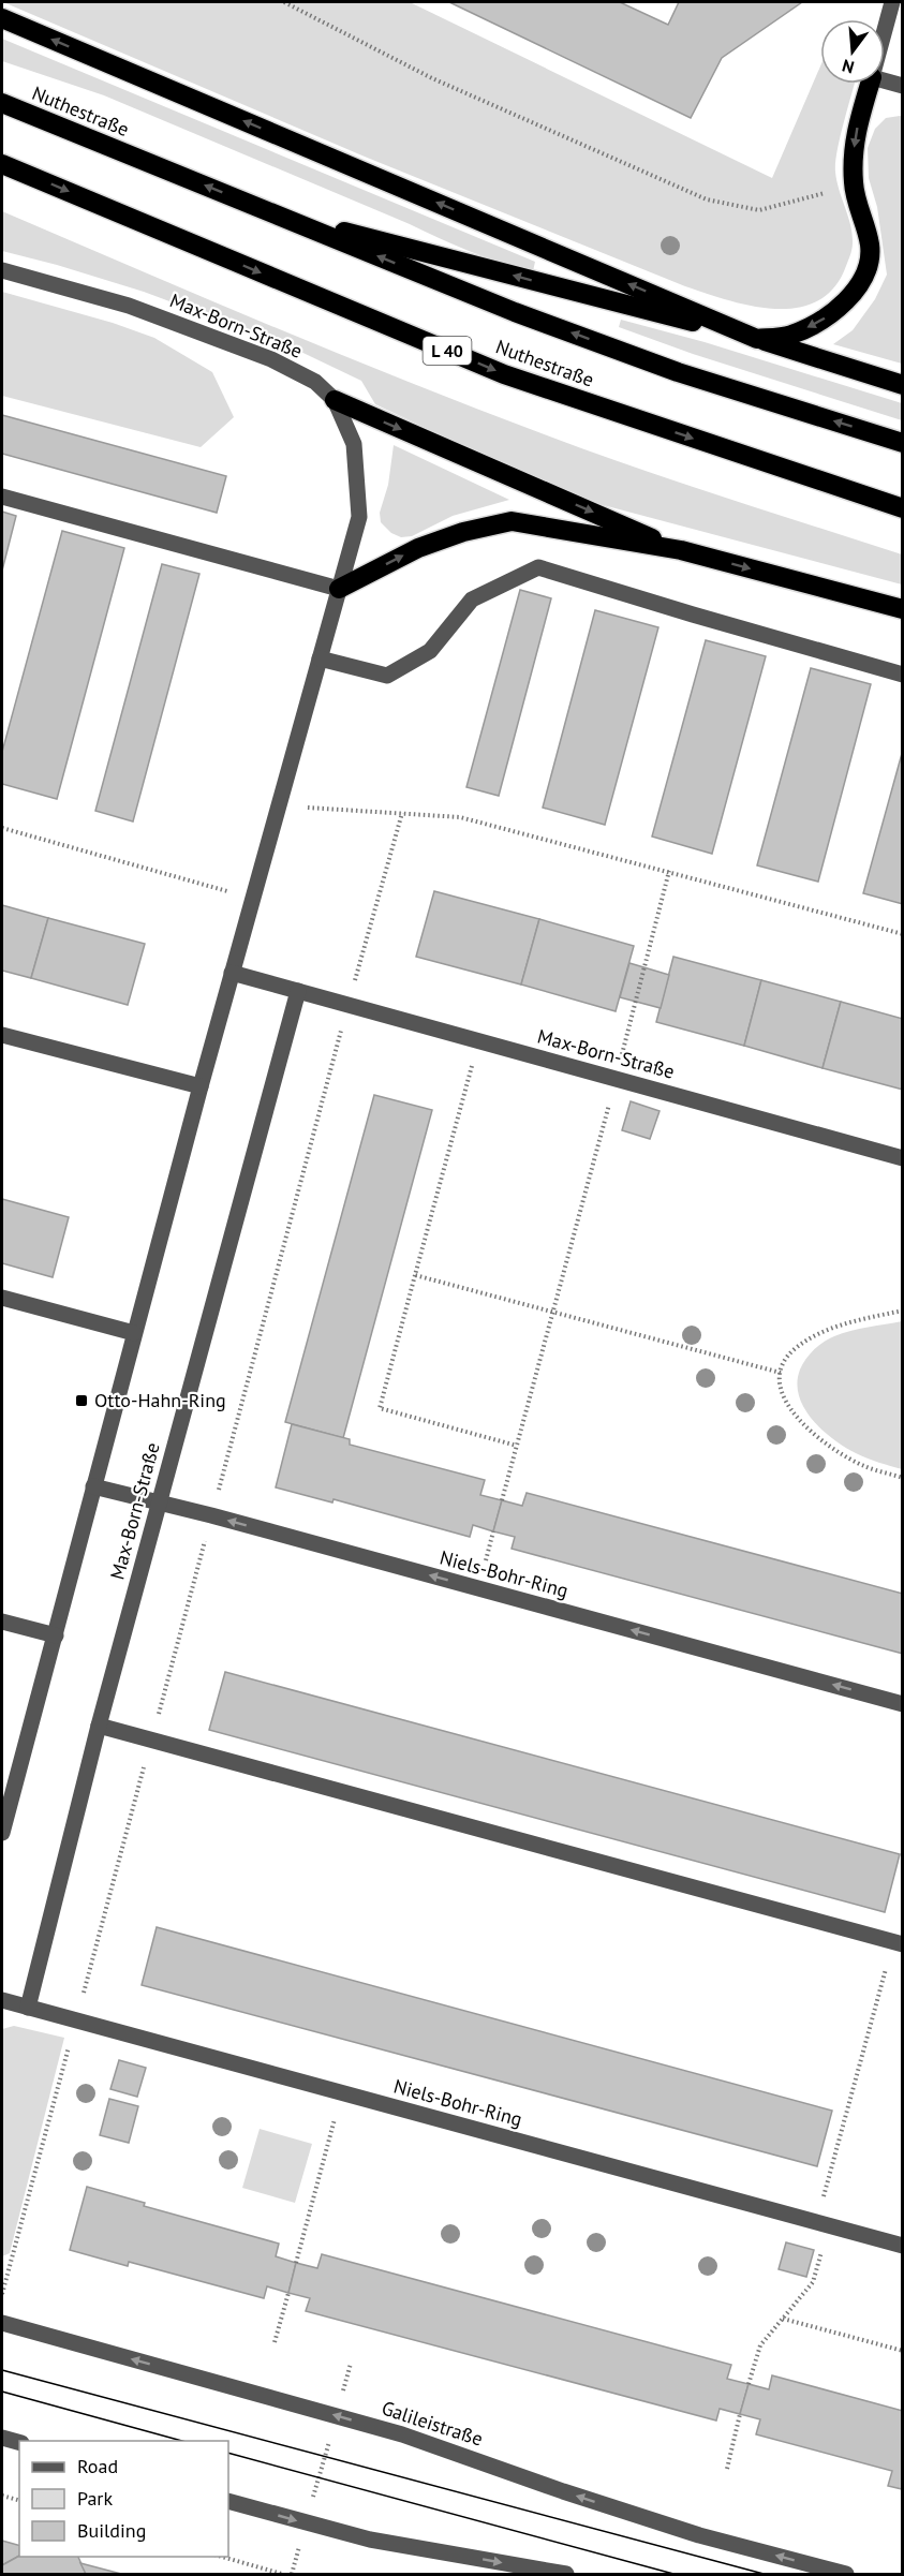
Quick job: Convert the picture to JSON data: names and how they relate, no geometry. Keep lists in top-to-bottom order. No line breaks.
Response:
{"streets":{"highway":["Nuthestraße","L 40"],"street":["Max-Born-Straße","Niels-Bohr-Ring","Galileistraße"]},"crossings":[["Max-Born-Straße","Niels-Bohr-Ring"]],"one_way":["Niels-Bohr-Ring"],"places":{"transit":["Otto-Hahn-Ring"]},"legend":["Road","Park","Building"],"north":"bottom"}
